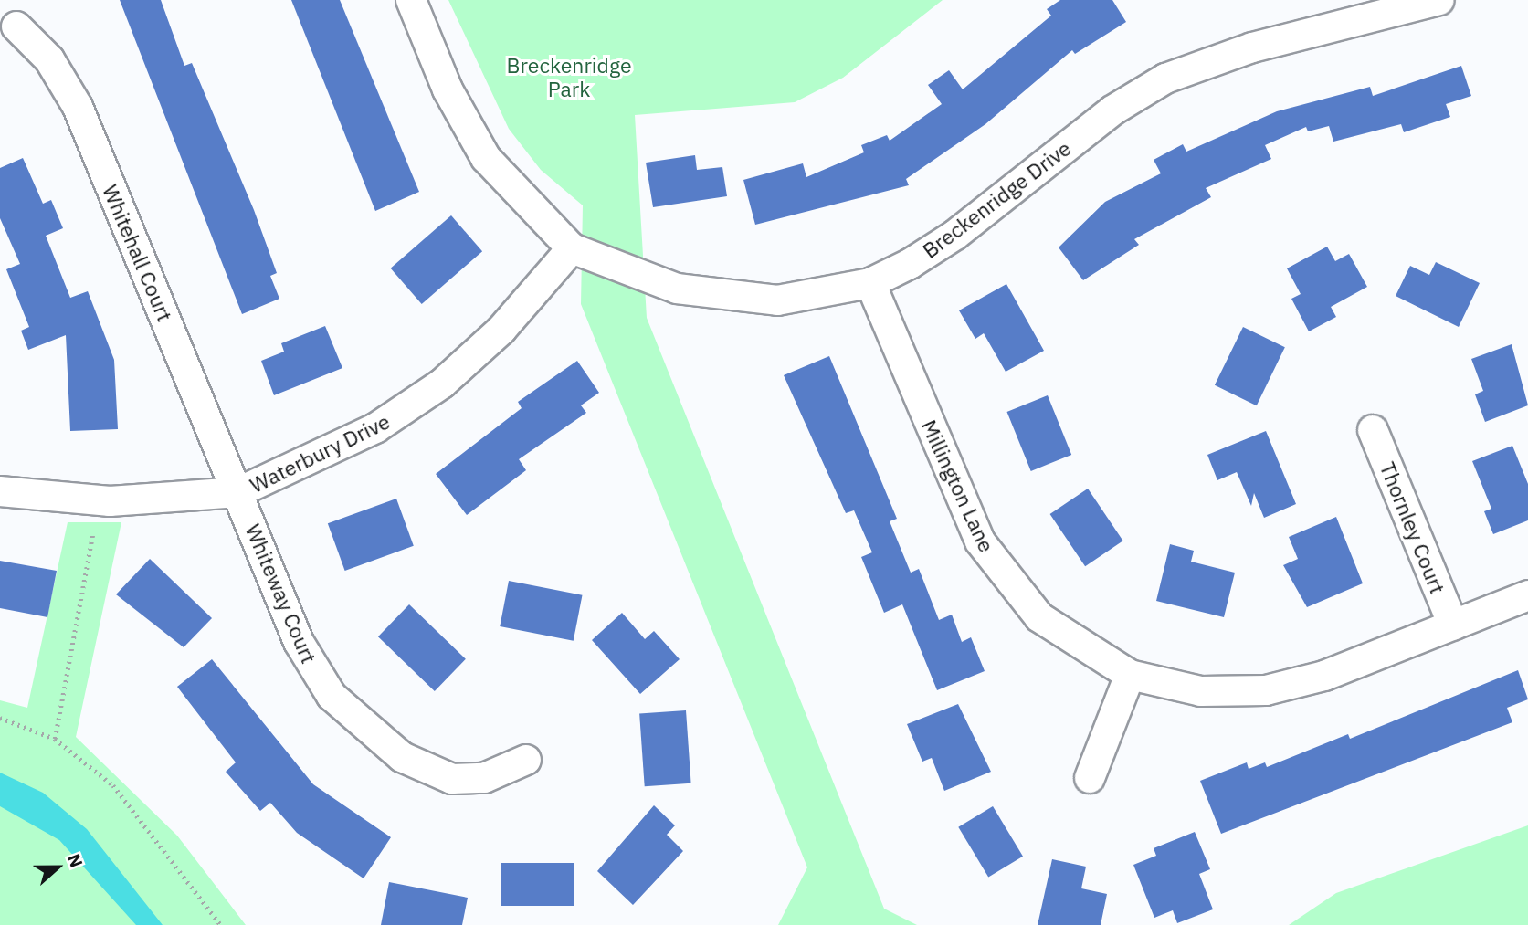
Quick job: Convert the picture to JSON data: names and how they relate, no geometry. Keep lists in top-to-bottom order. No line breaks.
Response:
{"streets":{"street":["Breckenridge Drive","Whitehall Court","Waterbury Drive","Millington Lane","Thornley Court","Whiteway Court"]},"crossings":[["Breckenridge Drive","Waterbury Drive"],["Breckenridge Drive","Millington Lane"],["Whitehall Court","Waterbury Drive"],["Whitehall Court","Whiteway Court"],["Waterbury Drive","Whiteway Court"],["Millington Lane","Thornley Court"]],"parks":["Breckenridge Park"],"north":"right"}
